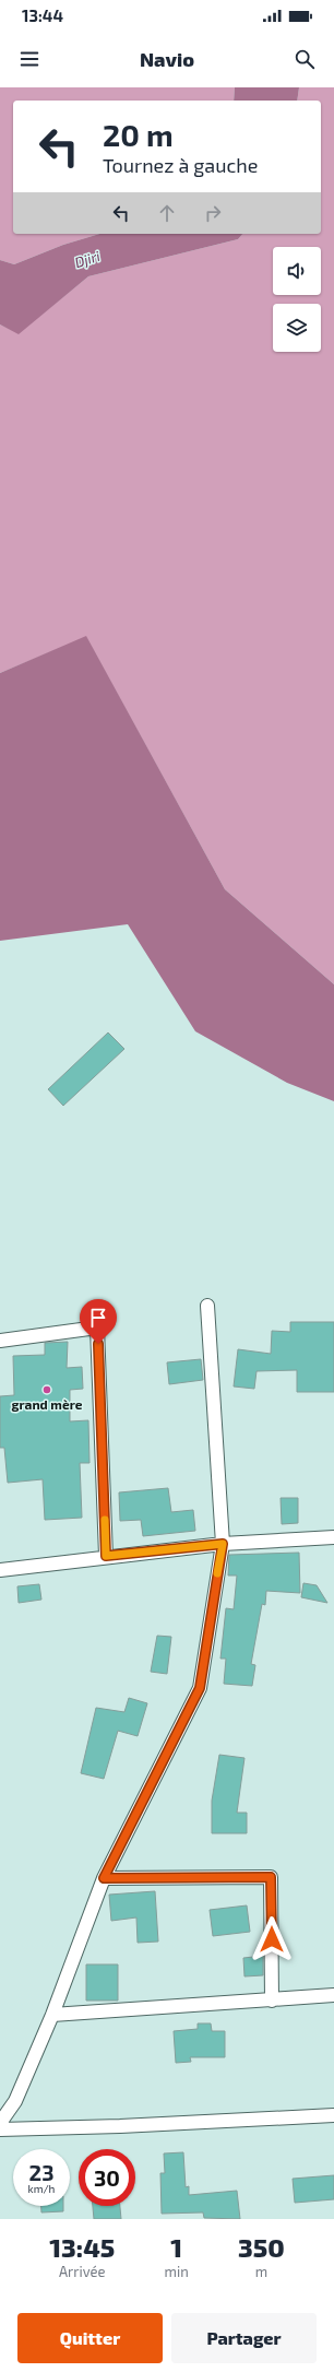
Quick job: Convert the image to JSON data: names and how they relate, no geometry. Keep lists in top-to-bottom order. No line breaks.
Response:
{"water":["Djiri"],"places":["grand mère"],"page":{"status":"13:44","header":"Navio","turn":["20 m","Tournez à gauche"],"speed":"23 km/h","limit":"30","eta":["13:45","Arrivée","1","min","350","m"],"buttons":["Quitter","Partager"]}}
